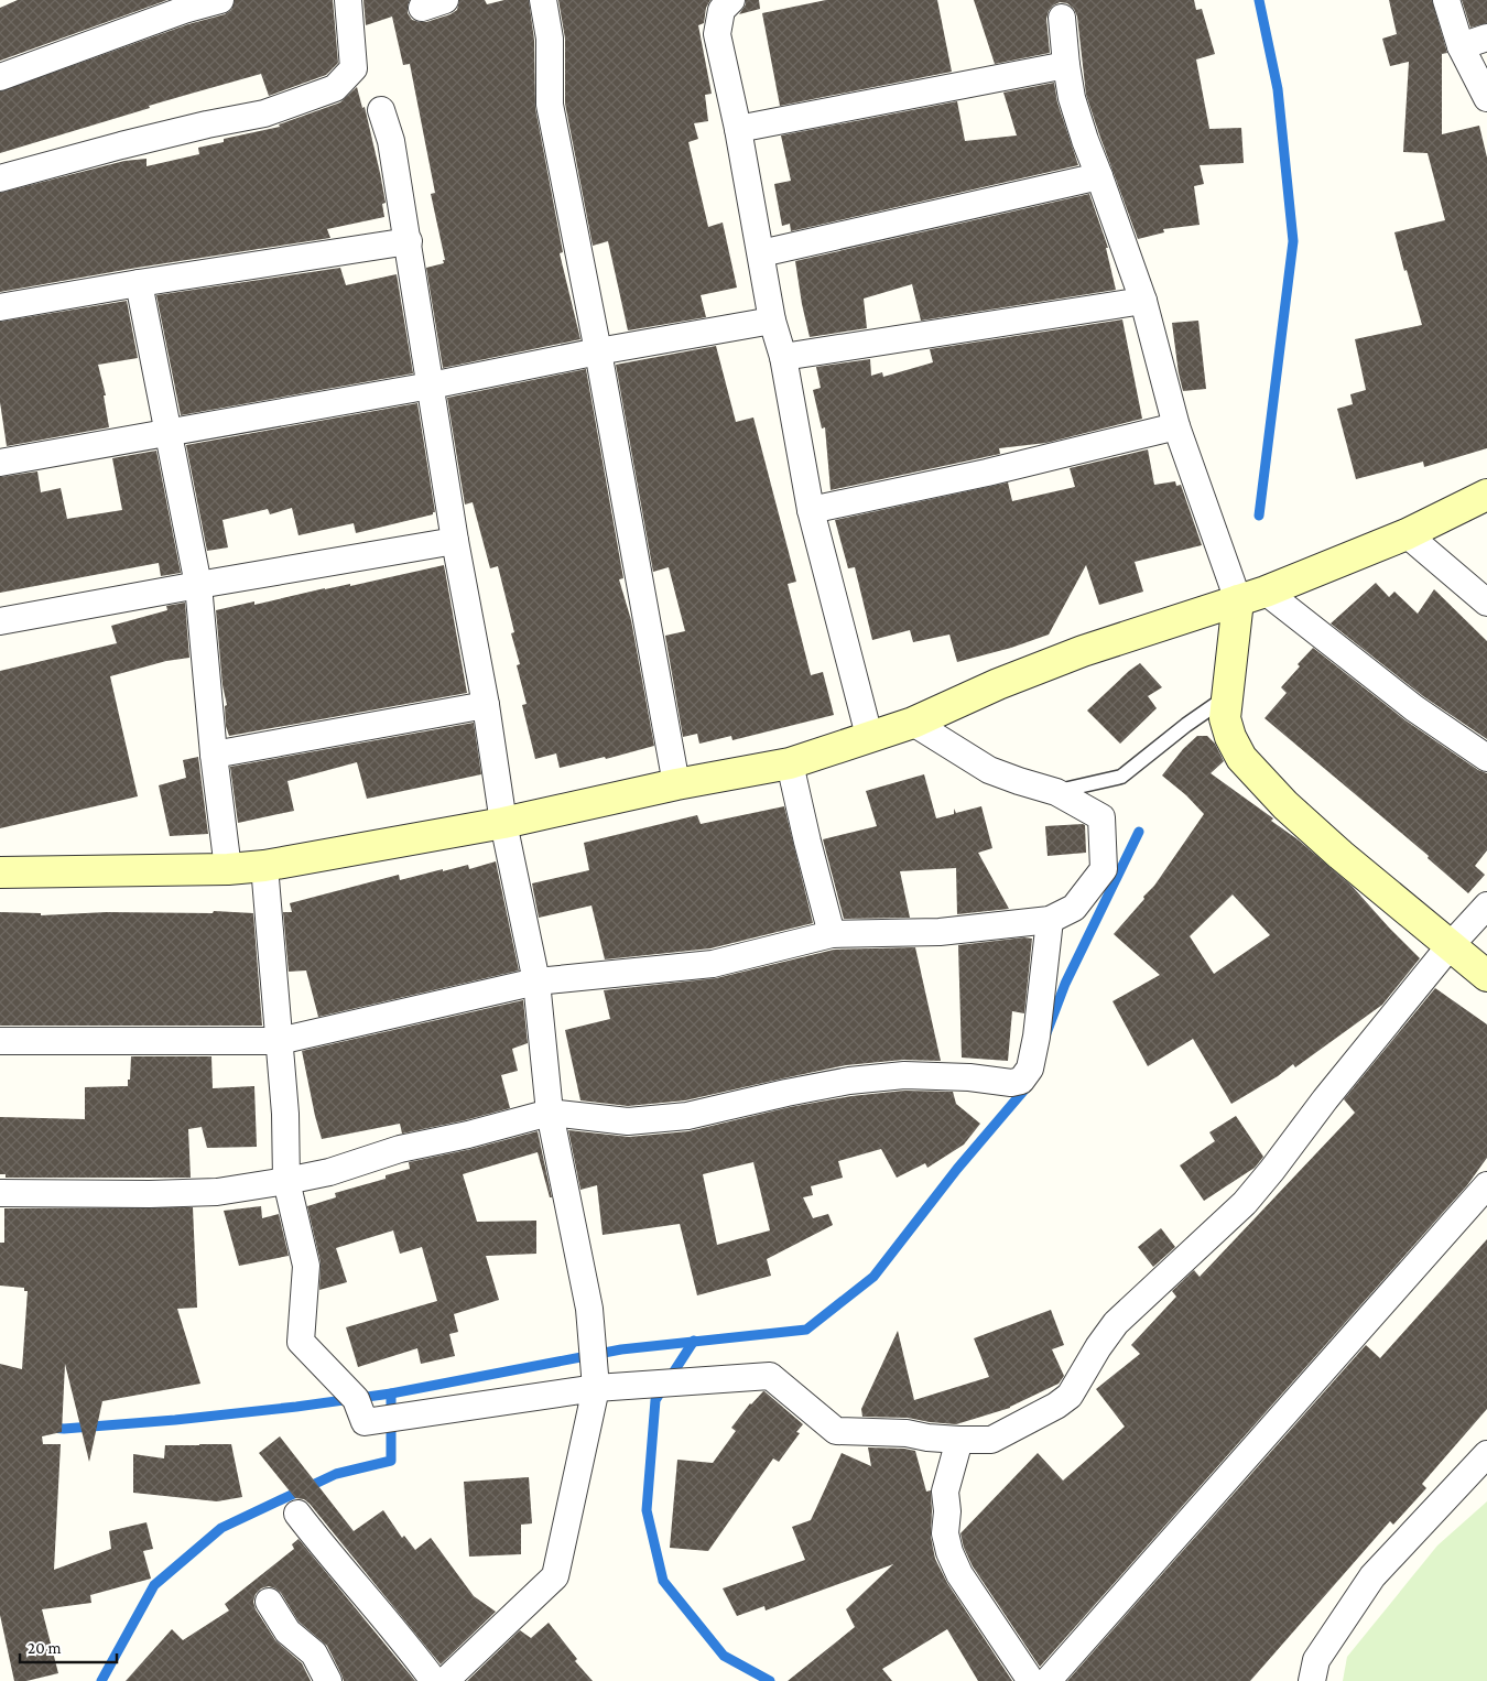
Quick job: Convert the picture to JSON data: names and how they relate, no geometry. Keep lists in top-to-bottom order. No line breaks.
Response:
{"scale_bar":"20 m"}
